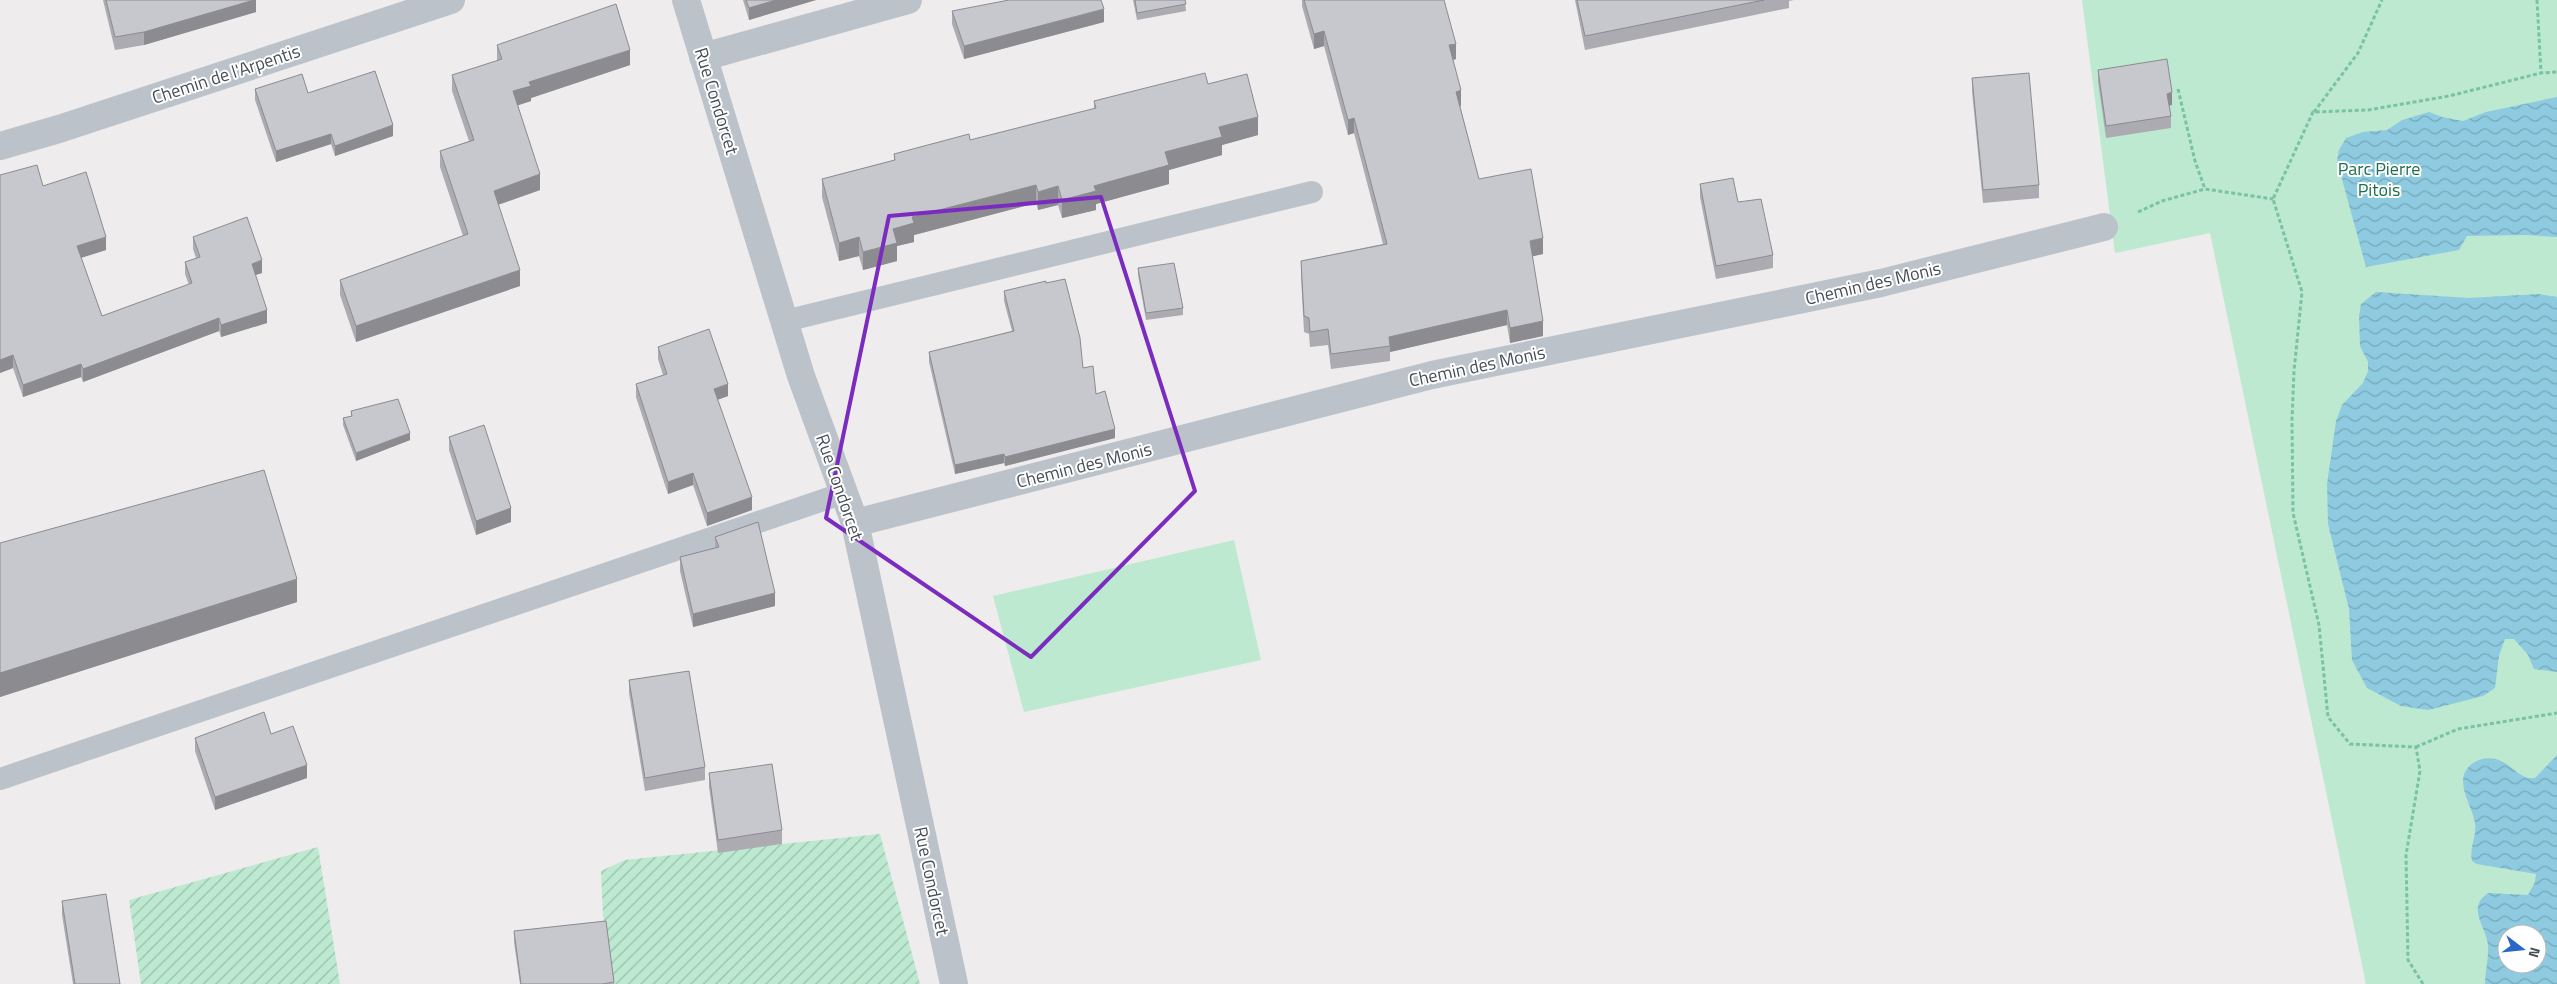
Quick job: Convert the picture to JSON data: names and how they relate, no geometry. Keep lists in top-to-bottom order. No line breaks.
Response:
{"streets":{"street":["Chemin de l'Arpentis","Rue Condorcet","Chemin des Monis"]},"crossings":[["Rue Condorcet","Chemin des Monis"]],"parks":["Parc Pierre Pitois"],"north":"right"}
